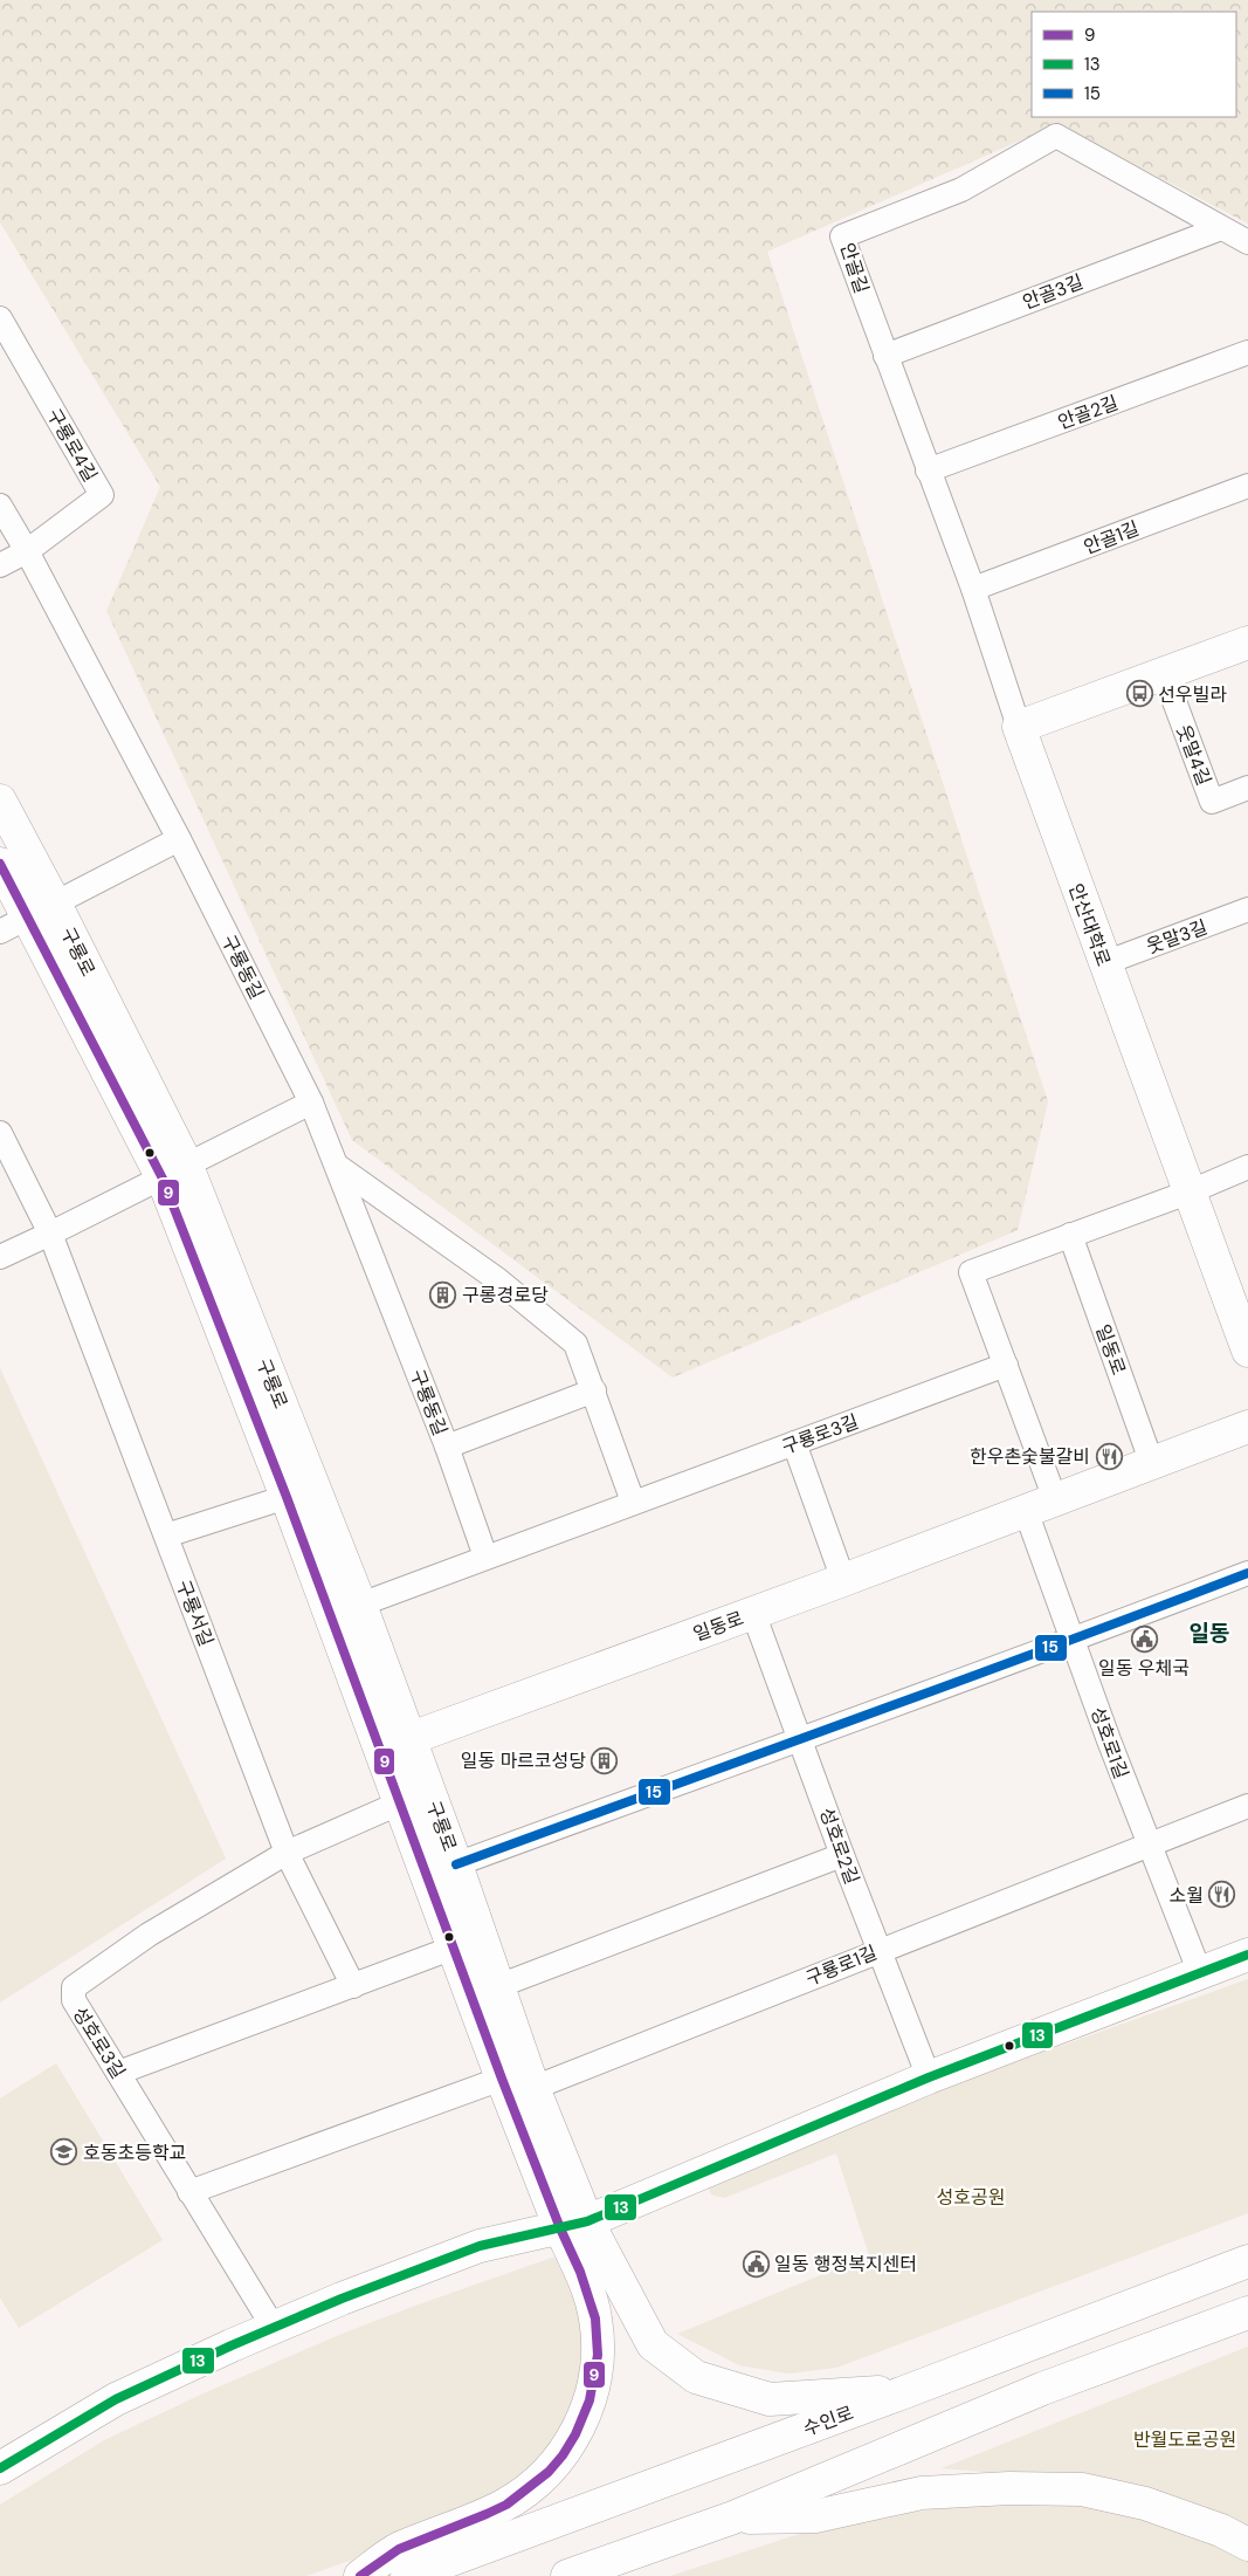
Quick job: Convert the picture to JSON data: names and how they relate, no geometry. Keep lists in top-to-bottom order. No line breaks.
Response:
{"streets":{"main road":["안산대학로","구룡로","일동로","수인로"],"street":["안골길","안골3길","안골2길","구룡로4길","안골1길","웃말4길","웃말3길","구룡동길","구룡로3길","구룡서길","성호로1길","성호로2길","구룡로1길","성호로3길"]},"crossings":[["안골길","안골3길"],["안골길","안골2길"],["안골길","안골1길"],["안골길","안산대학로"],["구룡로4길","구룡동길"],["안산대학로","웃말3길"],["구룡로","일동로"],["구룡로","구룡로3길"],["구룡로","구룡로1길"],["구룡로","성호로3길"],["구룡동길","구룡로3길"],["일동로","성호로1길"],["일동로","성호로2길"],["구룡서길","성호로3길"],["성호로1길","구룡로1길"],["성호로2길","구룡로1길"]],"districts":["일동"],"parks":["성호공원","반월도로공원"],"places":{"bus stop":["선우빌라"],"building":["구롱경로당","일동 마르코성당"],"restaurant":["한우촌숯불갈비","소월"],"public building":["일동 우체국","일동 행정복지센터"],"school or university":["호동초등학교"]},"lines":["transit line 9","transit line 15","transit line 13"],"legend":["9","13","15"]}
